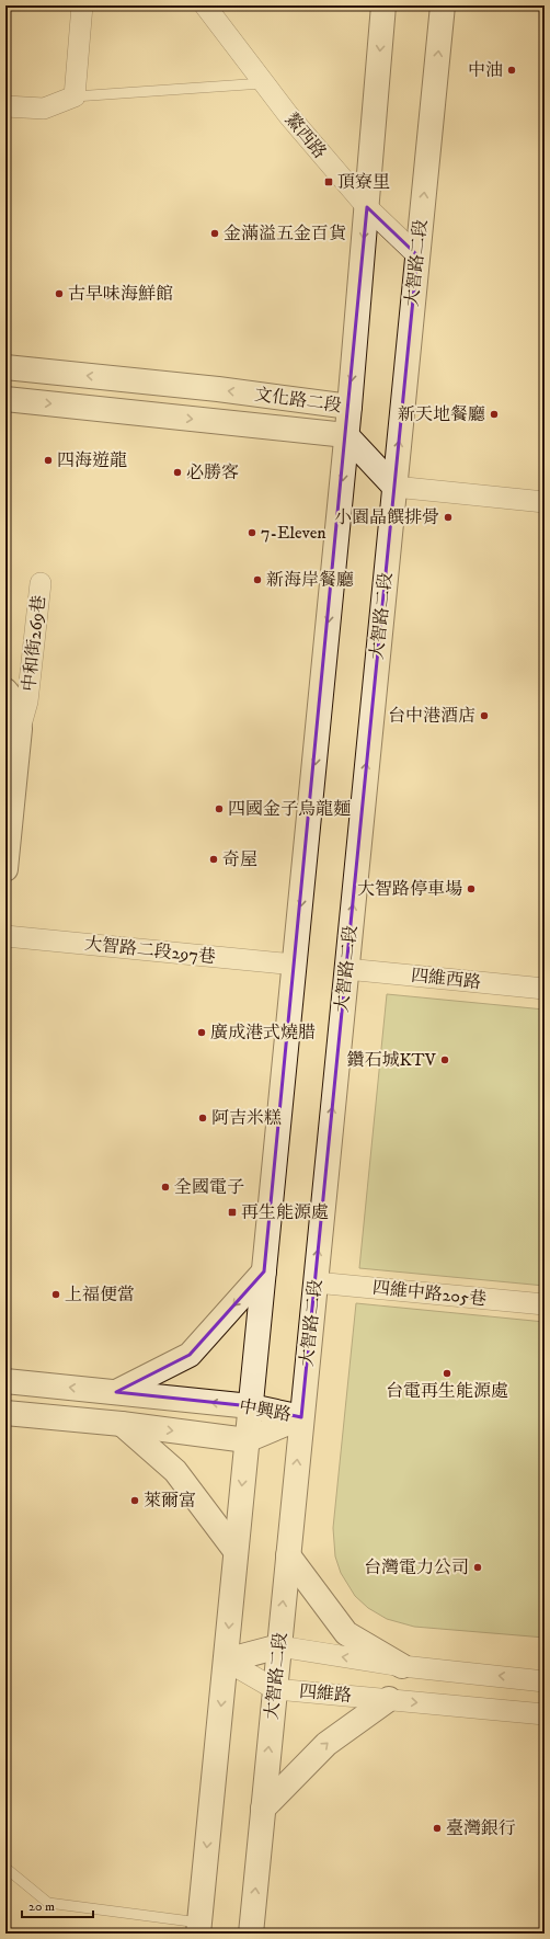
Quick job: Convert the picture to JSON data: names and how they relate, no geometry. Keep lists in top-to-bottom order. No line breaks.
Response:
{"streets":{"street":["鰲西路","大智路二段","文化路二段","中和街269巷","大智路二段297巷","四維西路","四維中路205巷","中興路","四維路"]},"crossings":[["鰲西路","大智路二段"],["大智路二段","文化路二段"],["大智路二段","四維西路"],["大智路二段","四維中路205巷"],["大智路二段","中興路"],["大智路二段","四維路"]],"places":{"other":["中油","金滿溢五金百貨","古早味海鮮館","新天地餐廳","四海遊龍","必勝客","小園晶饌排骨","7-Eleven","新海岸餐廳","台中港酒店","四國金子烏龍麵","奇屋","大智路停車場","廣成港式燒腊","鑽石城KTV","阿吉米糕","全國電子","上福便當","台電再生能源處","萊爾富","台灣電力公司","臺灣銀行"],"transit":["頂寮里","再生能源處"]},"scale_bar":"20 m"}
